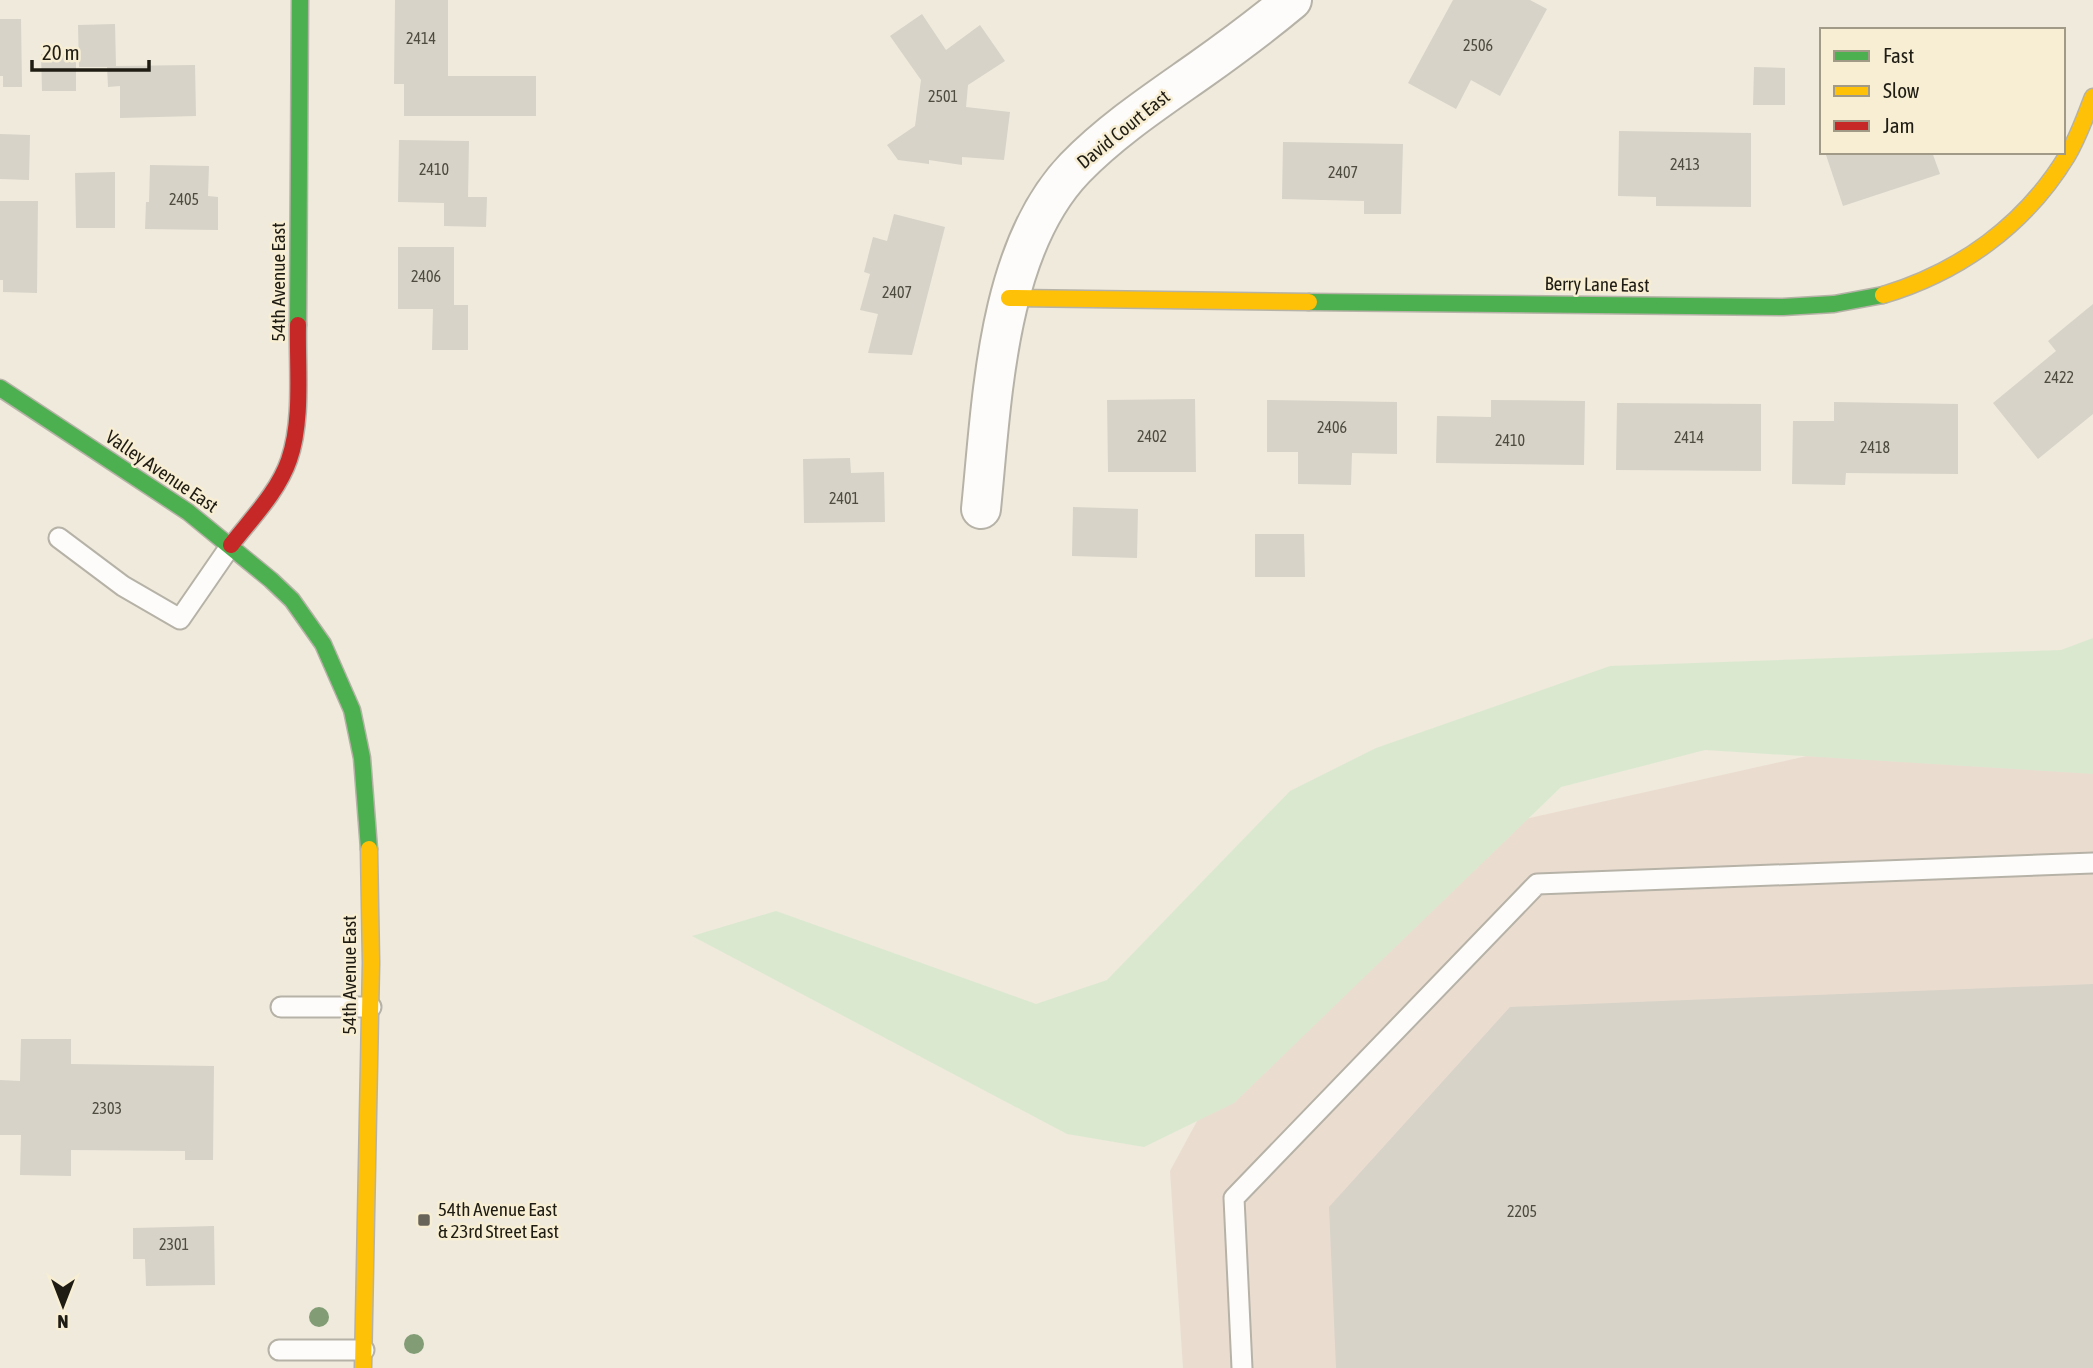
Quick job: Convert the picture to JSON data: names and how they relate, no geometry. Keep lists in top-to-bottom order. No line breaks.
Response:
{"streets":{"street":["David Court East","54th Avenue East","Berry Lane East","Valley Avenue East"]},"crossings":[["David Court East","Berry Lane East"],["54th Avenue East","Valley Avenue East"]],"places":{"transit":["54th Avenue East & 23rd Street East"]},"house_numbers":["2414","2506","2501","2413","2410","2407","2405","2406","2407","2422","2406","2402","2414","2410","2418","2401","2303","2205","2301"],"legend":["Fast","Slow","Jam"],"scale_bar":"20 m","north":"bottom"}
